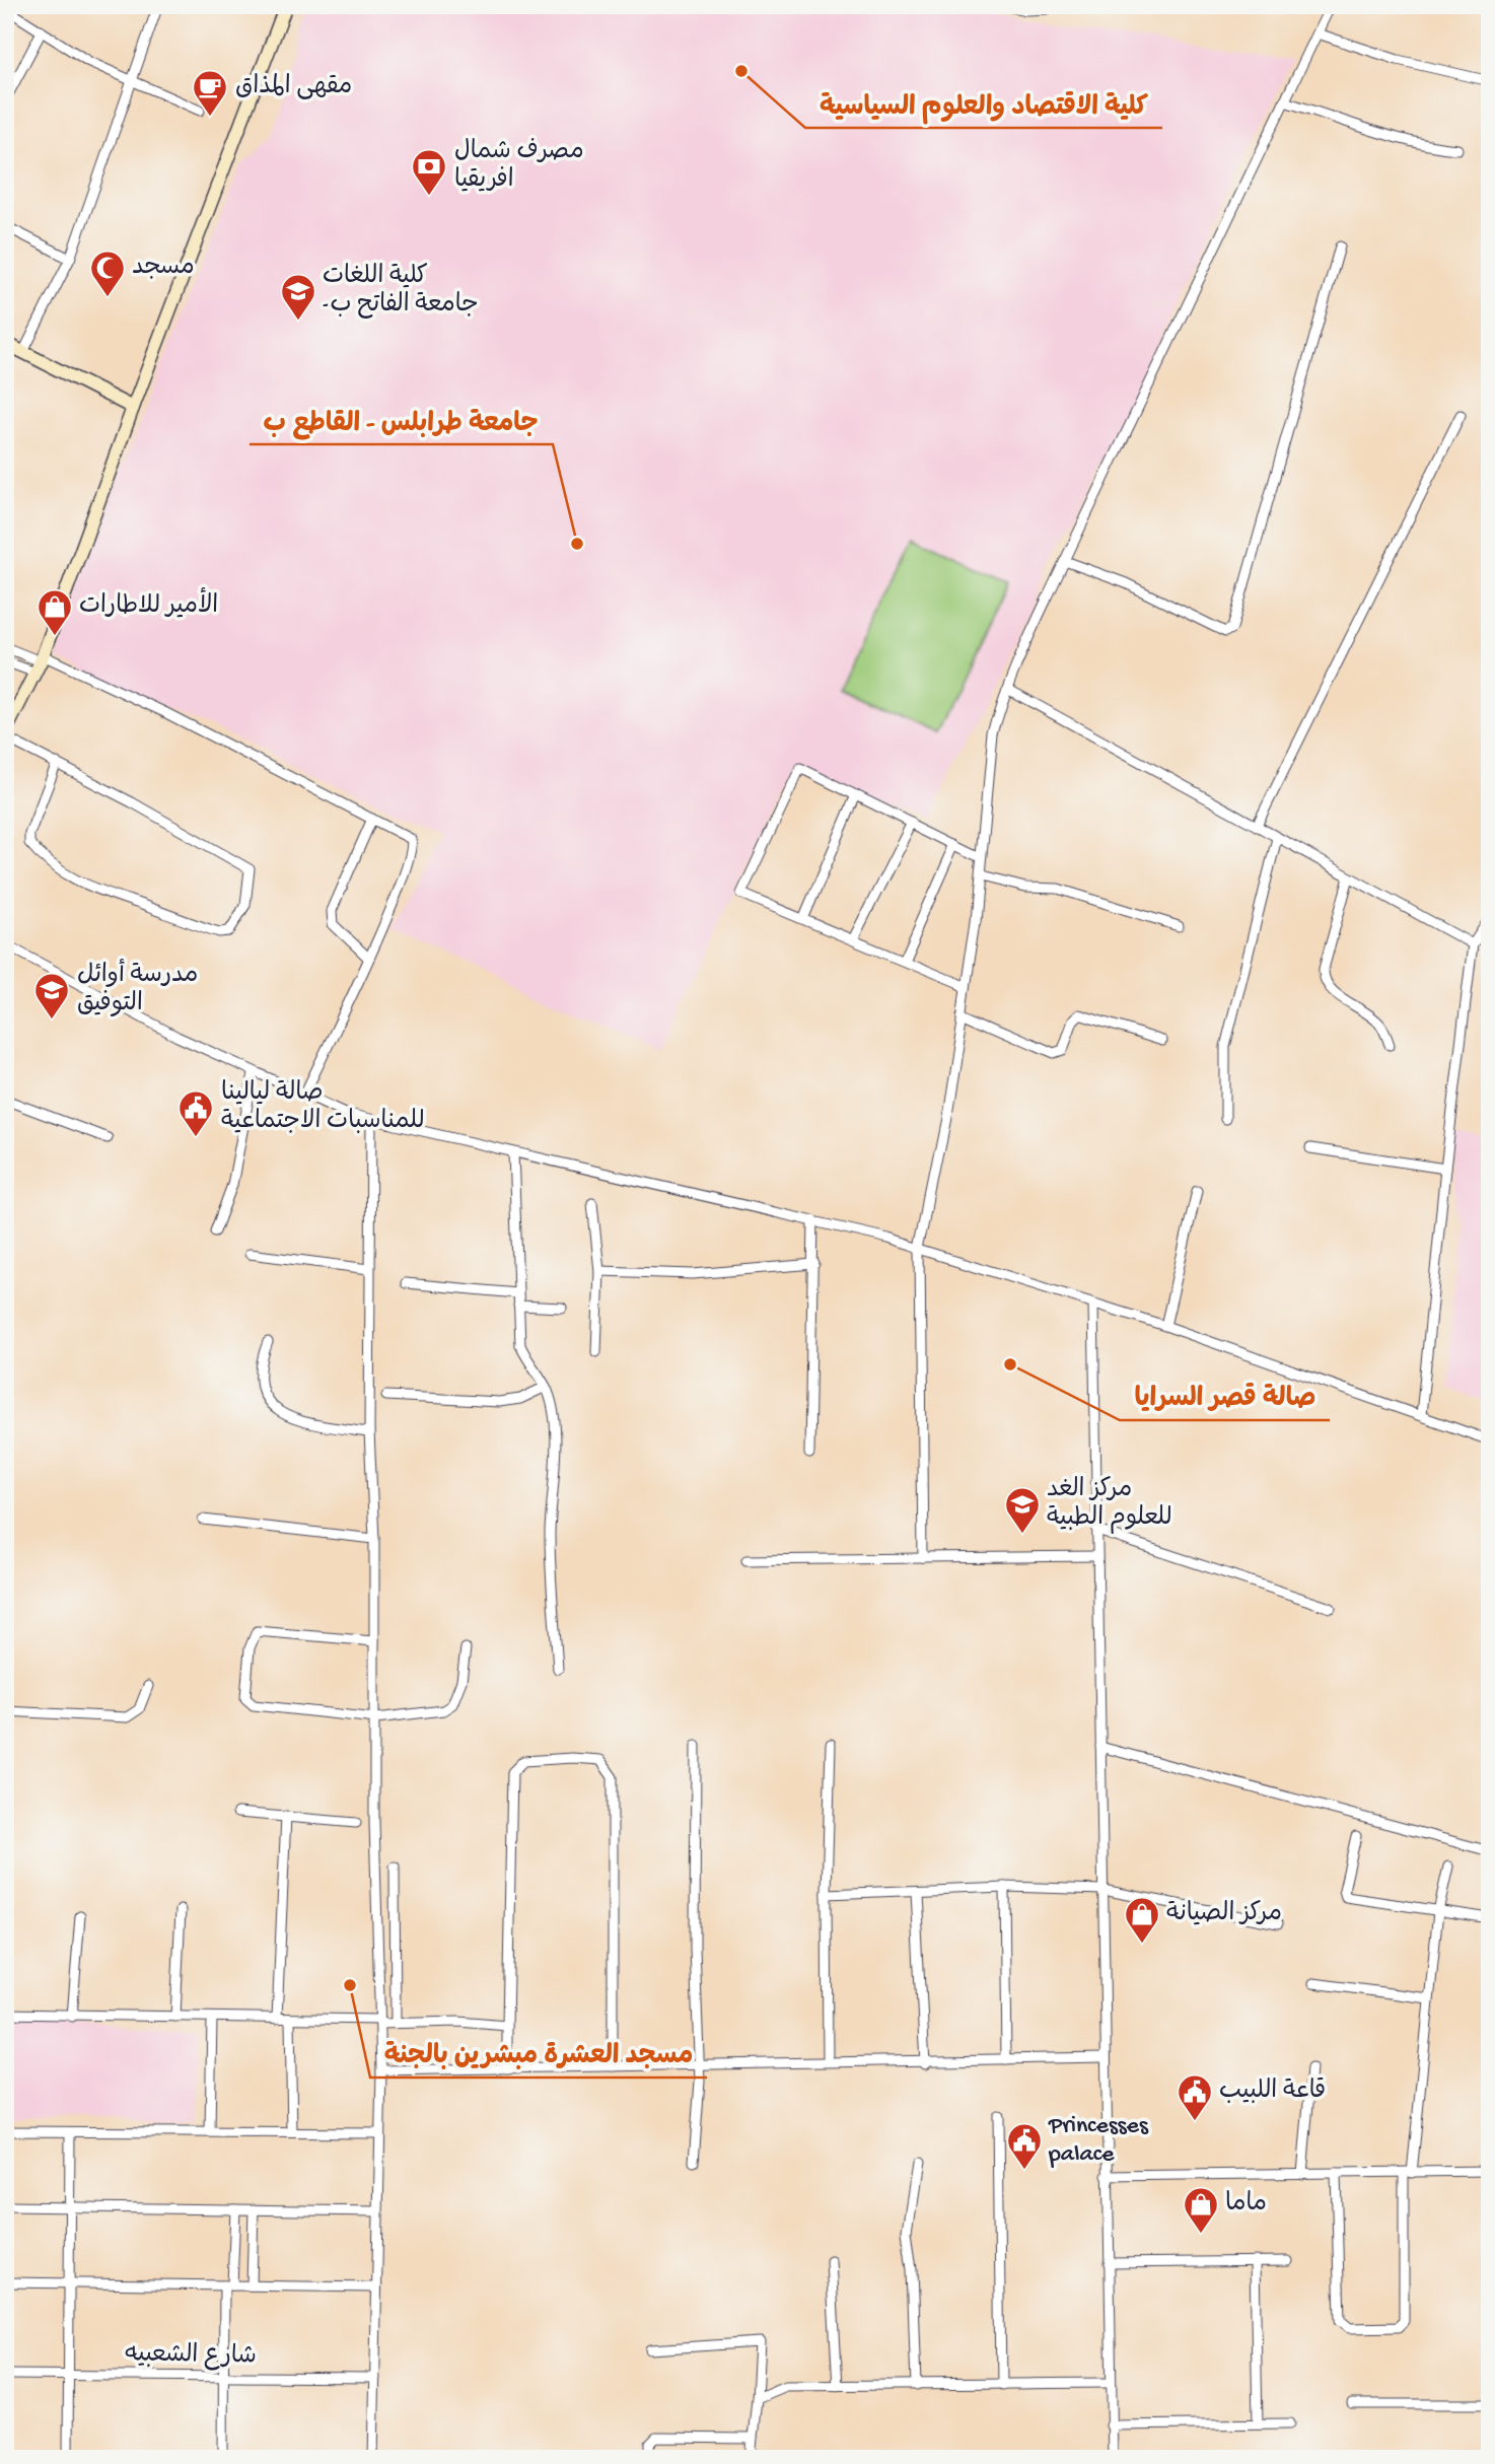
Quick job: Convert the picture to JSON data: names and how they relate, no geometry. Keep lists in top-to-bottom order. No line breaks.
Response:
{"streets":{"street":["شارع الشعبيه"]},"places":{"other":["كلية الاقتصاد والعلوم السياسية","جامعة طرابلس - القاطع ب","صالة قصر السرايا","مسجد العشرة مبشرين بالجنة"],"cafe":["مقهى المذاق"],"bank":["مصرف شمال افريقيا"],"mosque":["مسجد"],"school or university":["كلية اللغات -جامعة الفاتح ب","مدرسة أوائل التوفيق","مركز الغد للعلوم الطبية"],"shop":["الأمير للاطارات","مركز الصيانة","ماما"],"public building":["صالة ليالينا للمناسبات الاجتماعية","قاعة اللبيب","Princesses palace"]}}
